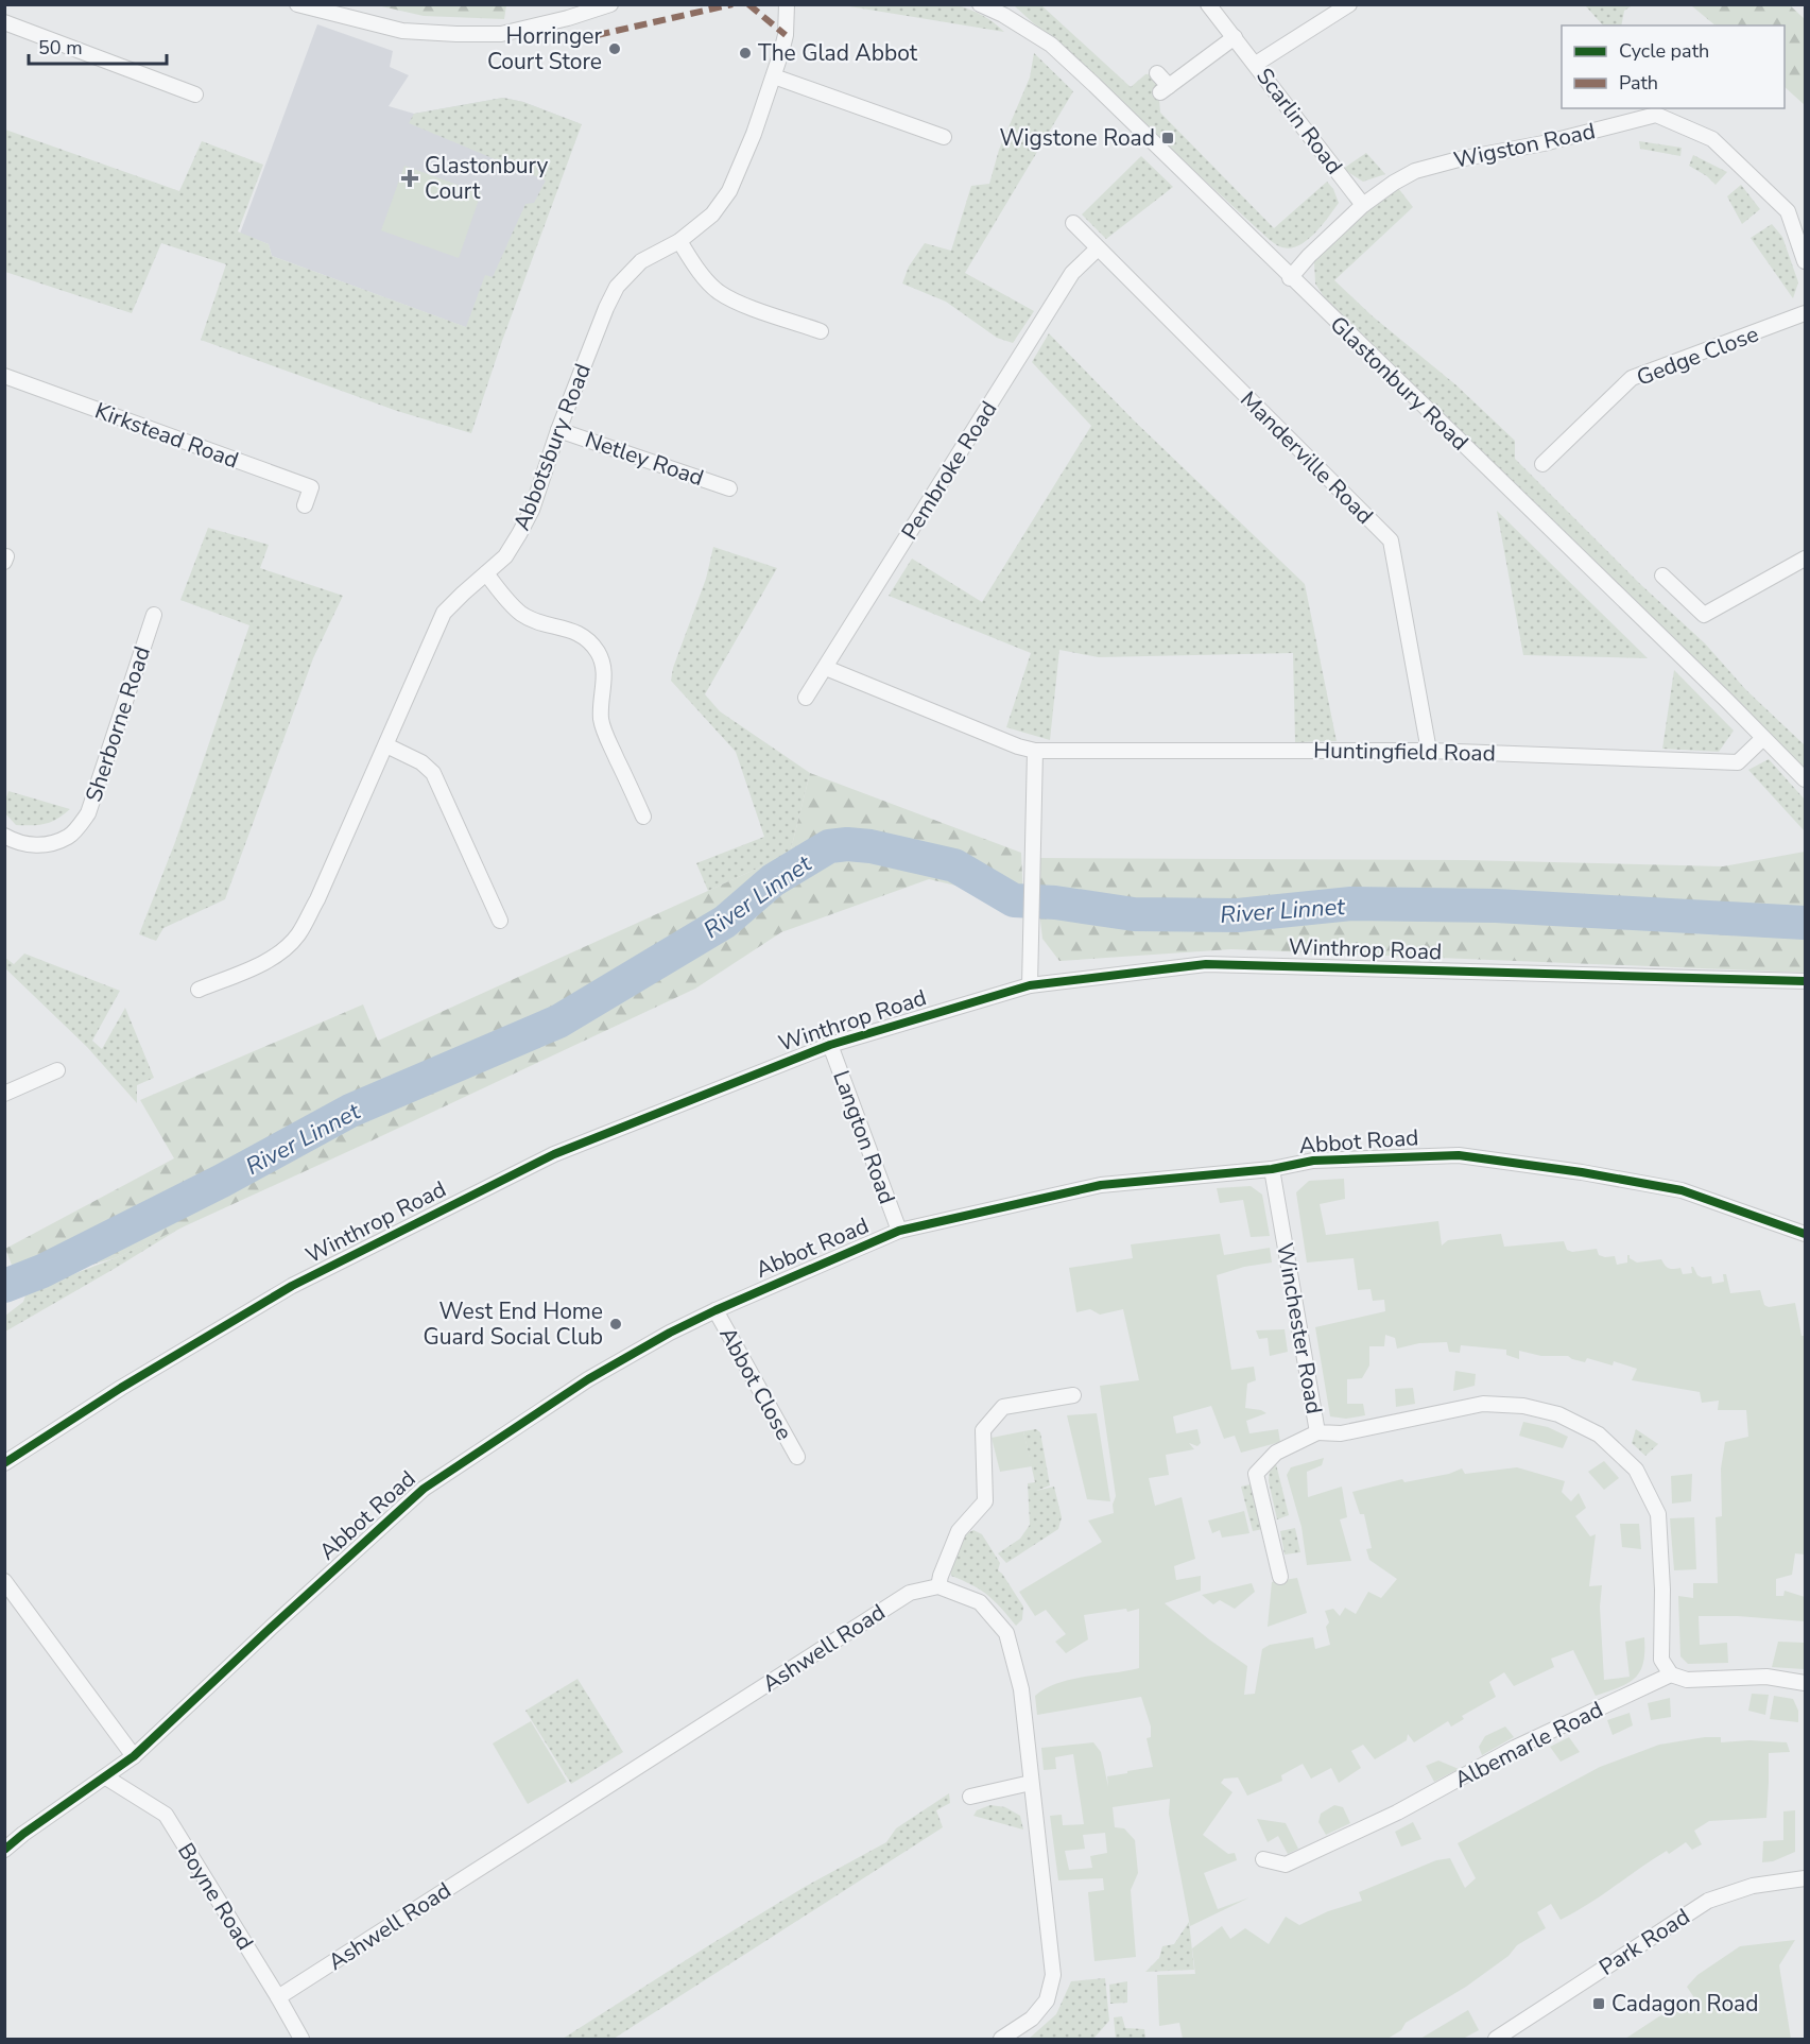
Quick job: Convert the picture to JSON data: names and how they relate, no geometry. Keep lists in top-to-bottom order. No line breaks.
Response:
{"streets":{"street":["Scarlin Road","Wigston Road","Gedge Close","Glastonbury Road","Kirkstead Road","Abbotsbury Road","Manderville Road","Netley Road","Pembroke Road","Sherborne Road","Huntingfield Road","Winthrop Road","Langton Road","Abbot Road","Winchester Road","Abbot Close","Ashwell Road","Albemarle Road","Boyne Road","Park Road"]},"crossings":[["Scarlin Road","Wigston Road"],["Wigston Road","Glastonbury Road"],["Glastonbury Road","Huntingfield Road"],["Abbotsbury Road","Netley Road"],["Manderville Road","Pembroke Road"],["Manderville Road","Huntingfield Road"],["Pembroke Road","Huntingfield Road"],["Winthrop Road","Langton Road"],["Langton Road","Abbot Road"],["Abbot Road","Winchester Road"],["Abbot Road","Abbot Close"],["Abbot Road","Boyne Road"],["Winchester Road","Albemarle Road"],["Ashwell Road","Boyne Road"]],"water":["River Linnet"],"places":{"other":["Horringer Court Store","The Glad Abbot","West End Home Guard Social Club"],"transit":["Wigstone Road","Cadagon Road"],"health":["Glastonbury Court"]},"legend":["Cycle path","Path"],"scale_bar":"50 m"}
